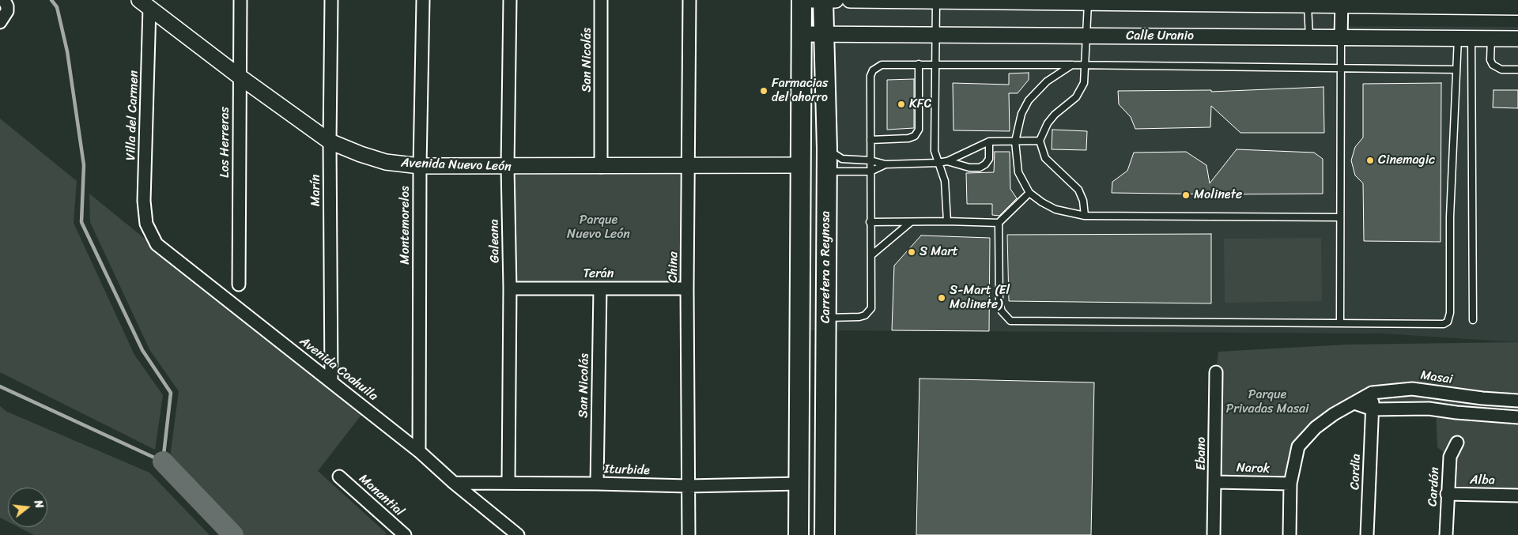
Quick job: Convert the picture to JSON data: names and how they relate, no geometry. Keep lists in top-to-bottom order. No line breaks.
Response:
{"streets":{"main road":["Carretera a Reynosa"],"street":["Calle Uranio","San Nicolás","Villa del Carmen","Los Herreras","Avenida Nuevo León","Marín","Montemorelos","Galeana","China","Terán","Avenida Coahuila","Masai","Ebano","Narok","Iturbide","Cordia","Alba","Cardón","Manantial"]},"crossings":[["Calle Uranio","Carretera a Reynosa"],["San Nicolás","Avenida Nuevo León"],["San Nicolás","Terán"],["San Nicolás","Iturbide"],["Villa del Carmen","Avenida Nuevo León"],["Villa del Carmen","Avenida Coahuila"],["Los Herreras","Avenida Nuevo León"],["Avenida Nuevo León","Marín"],["Avenida Nuevo León","Montemorelos"],["Avenida Nuevo León","Galeana"],["Avenida Nuevo León","China"],["Avenida Nuevo León","Carretera a Reynosa"],["Marín","Avenida Coahuila"],["Montemorelos","Avenida Coahuila"],["Galeana","Terán"],["Galeana","Iturbide"],["China","Terán"],["China","Iturbide"],["Carretera a Reynosa","Iturbide"],["Avenida Coahuila","Iturbide"],["Masai","Narok"],["Masai","Cordia"],["Ebano","Narok"],["Alba","Cardón"]],"parks":["Parque Nuevo León","Parque Privadas Masai"],"places":["Farmacias del ahorro","KFC","Cinemagic","Molinete","S Mart","S-Mart (El Molinete)"],"north":"right"}
